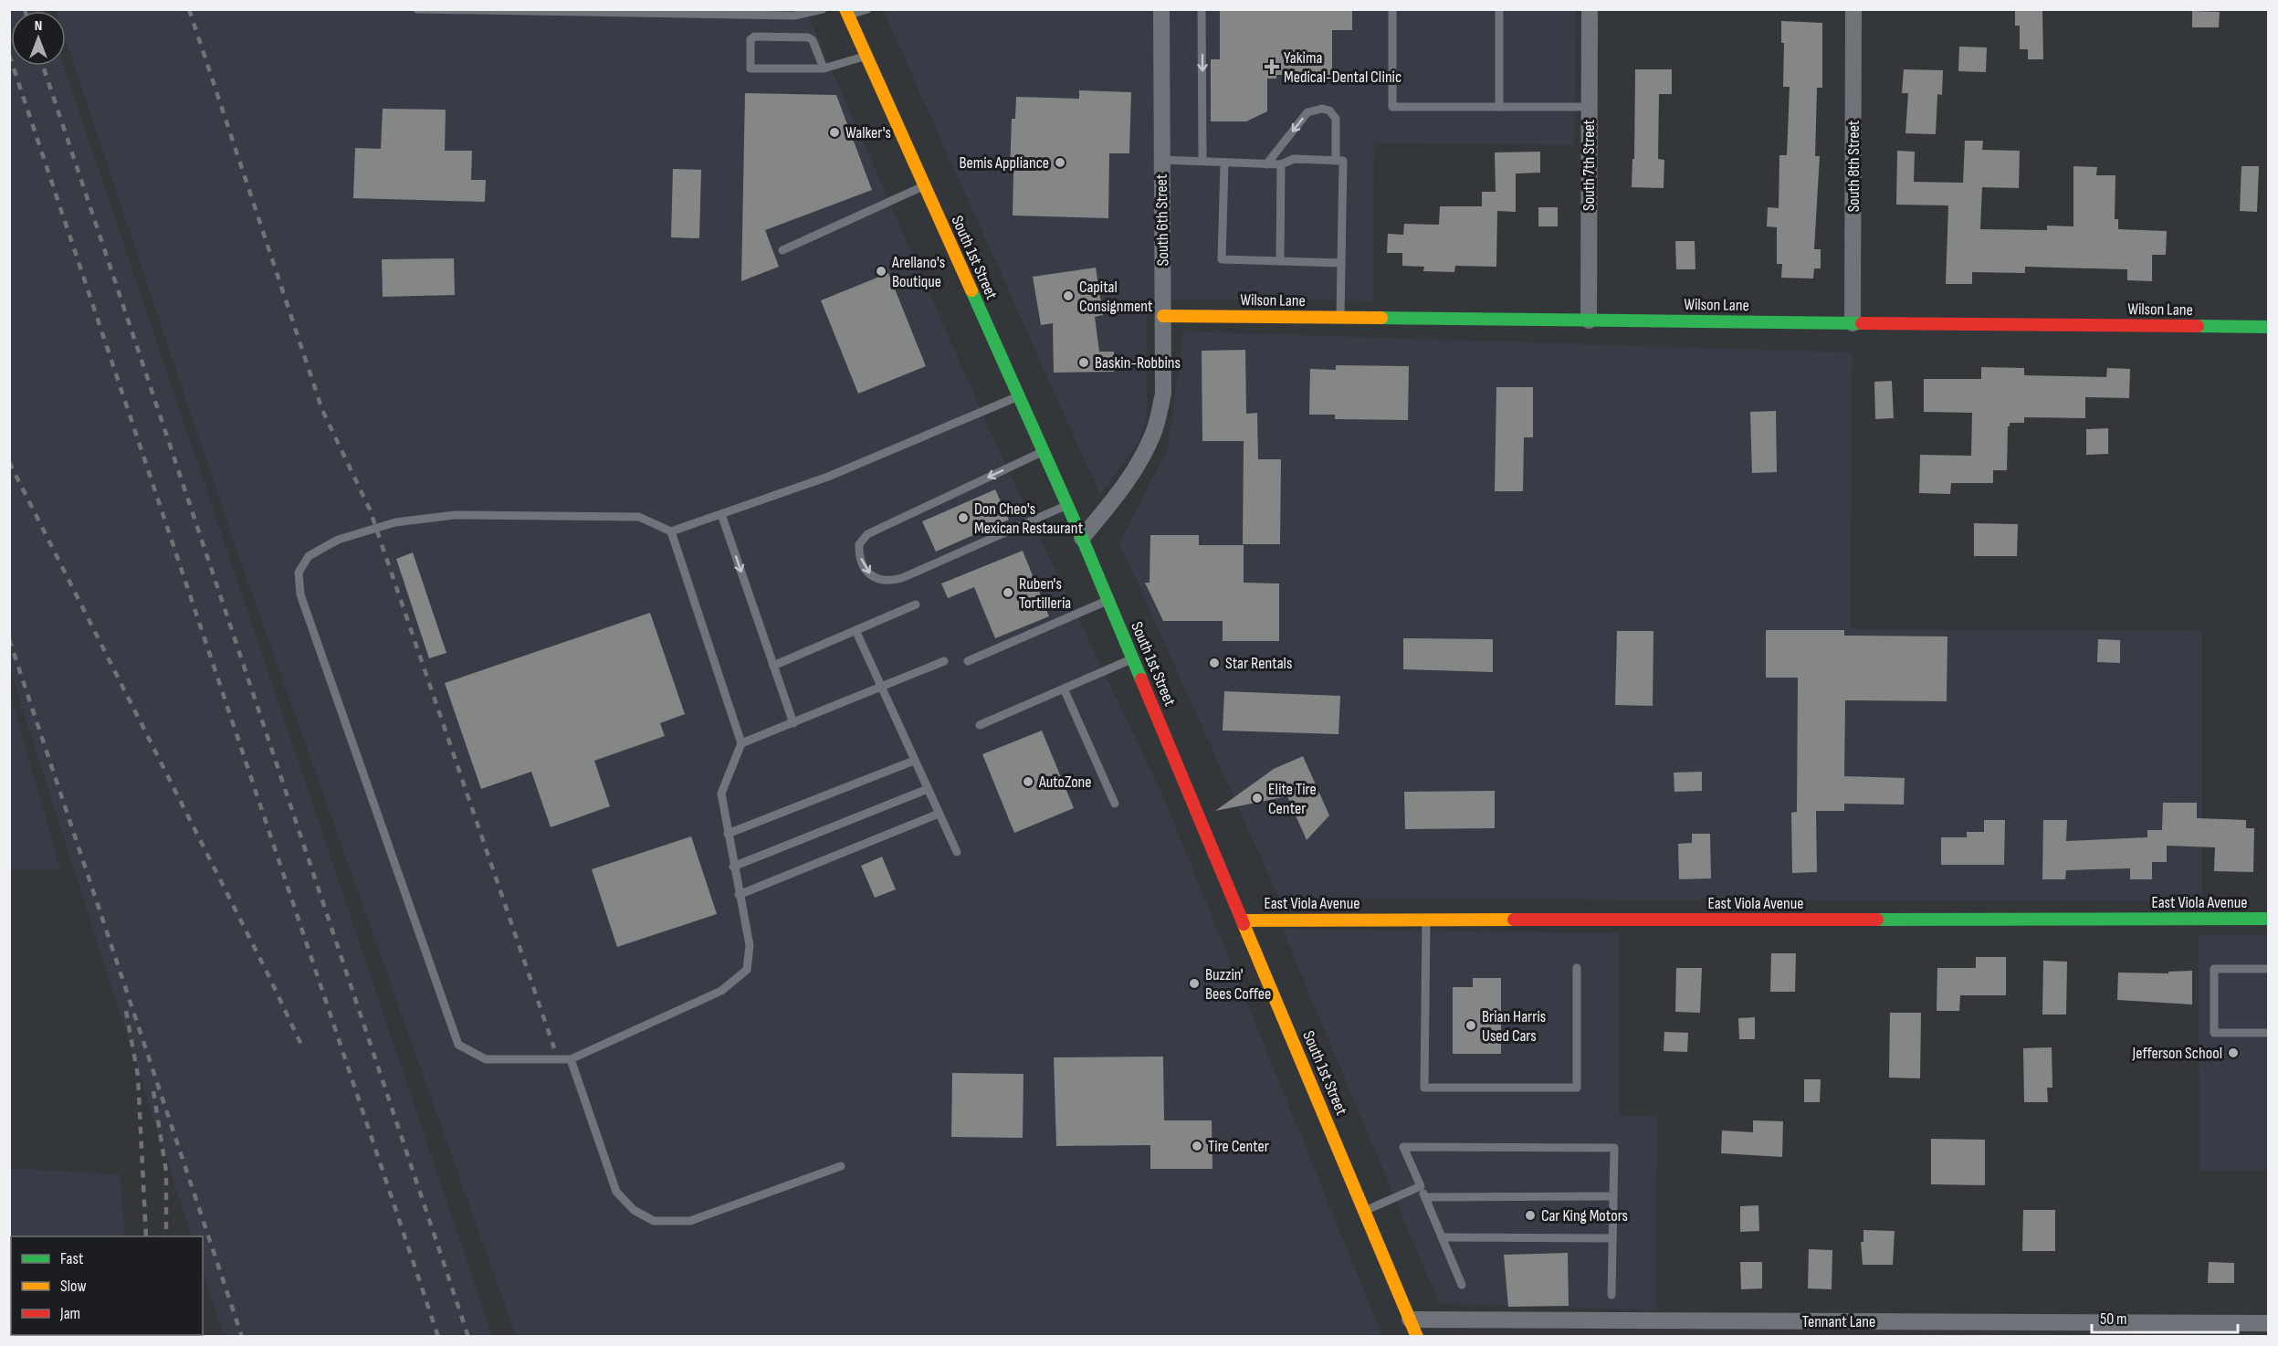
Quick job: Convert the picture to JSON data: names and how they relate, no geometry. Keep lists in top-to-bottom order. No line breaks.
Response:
{"streets":{"street":["South 7th Street","South 8th Street","South 6th Street","South 1st Street","Wilson Lane","East Viola Avenue","Tennant Lane"]},"crossings":[["South 7th Street","Wilson Lane"],["South 8th Street","Wilson Lane"],["South 6th Street","South 1st Street"],["South 6th Street","Wilson Lane"],["South 1st Street","East Viola Avenue"],["South 1st Street","Tennant Lane"]],"places":{"health":["Yakima Medical-Dental Clinic"],"other":["Walker's","Bemis Appliance","Arellano's Boutique","Capital Consignment","Baskin-Robbins","Don Cheo's Mexican Restaurant","Ruben's Tortillería","Star Rentals","AutoZone","Elite Tire Center","Buzzin' Bees Coffee","Brian Harris Used Cars","Jefferson School","Tire Center","Car King Motors"]},"legend":["Fast","Slow","Jam"],"scale_bar":"50 m","north":"top"}
